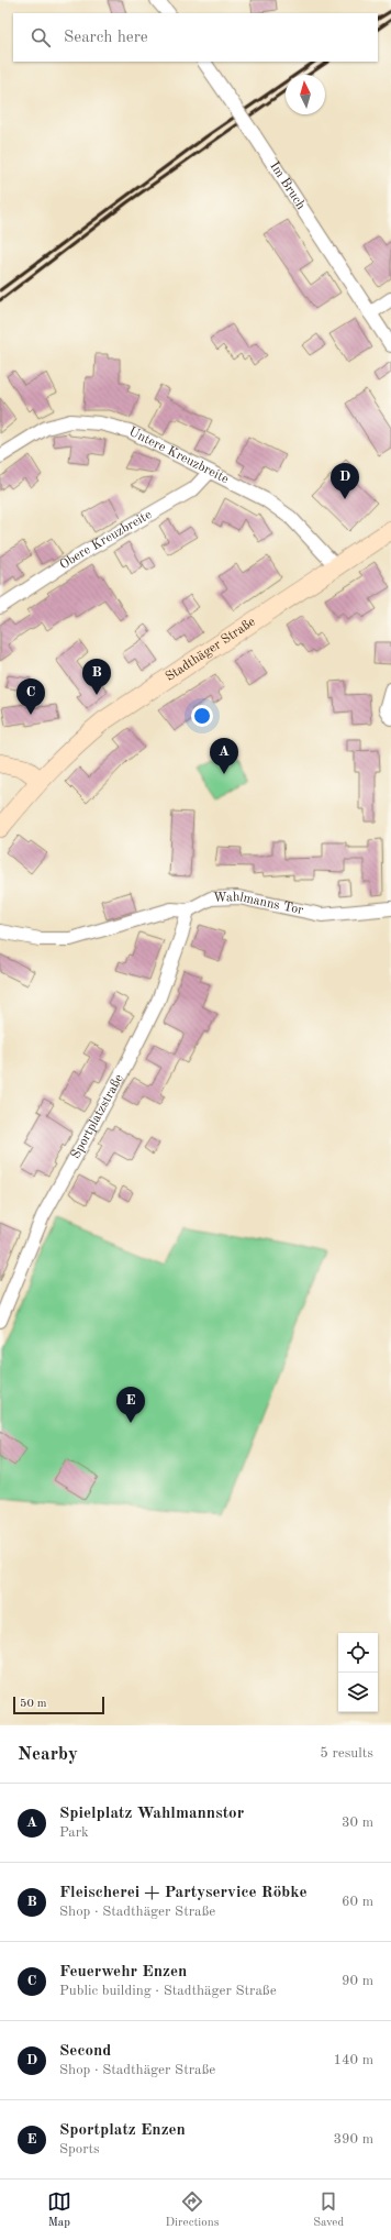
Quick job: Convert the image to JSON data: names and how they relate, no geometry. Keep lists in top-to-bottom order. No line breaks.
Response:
{"streets":{"main road":["Stadthäger Straße"],"street":["Im Bruch","Untere Kreuzbreite","Obere Kreuzbreite","Wahlmanns Tor","Sportplatzstraße"]},"crossings":[["Untere Kreuzbreite","Obere Kreuzbreite"],["Untere Kreuzbreite","Stadthäger Straße"],["Wahlmanns Tor","Sportplatzstraße"]],"scale_bar":"50 m","north":"top","page":{"search":"Search here","pins":["D","B","C","A","E"],"scale":"50 m","heading":["Nearby","5 results"],"list":[{"mark":"A","name":"Spielplatz Wahlmannstor","note":"Park","value":"30 m"},{"mark":"B","name":"Fleischerei + Partyservice Röbke","note":"Shop · Stadthäger Straße","value":"60 m"},{"mark":"C","name":"Feuerwehr Enzen","note":"Public building · Stadthäger Straße","value":"90 m"},{"mark":"D","name":"Second","note":"Shop · Stadthäger Straße","value":"140 m"},{"mark":"E","name":"Sportplatz Enzen","note":"Sports","value":"390 m"}],"nav":["Map","Directions","Saved"]}}
